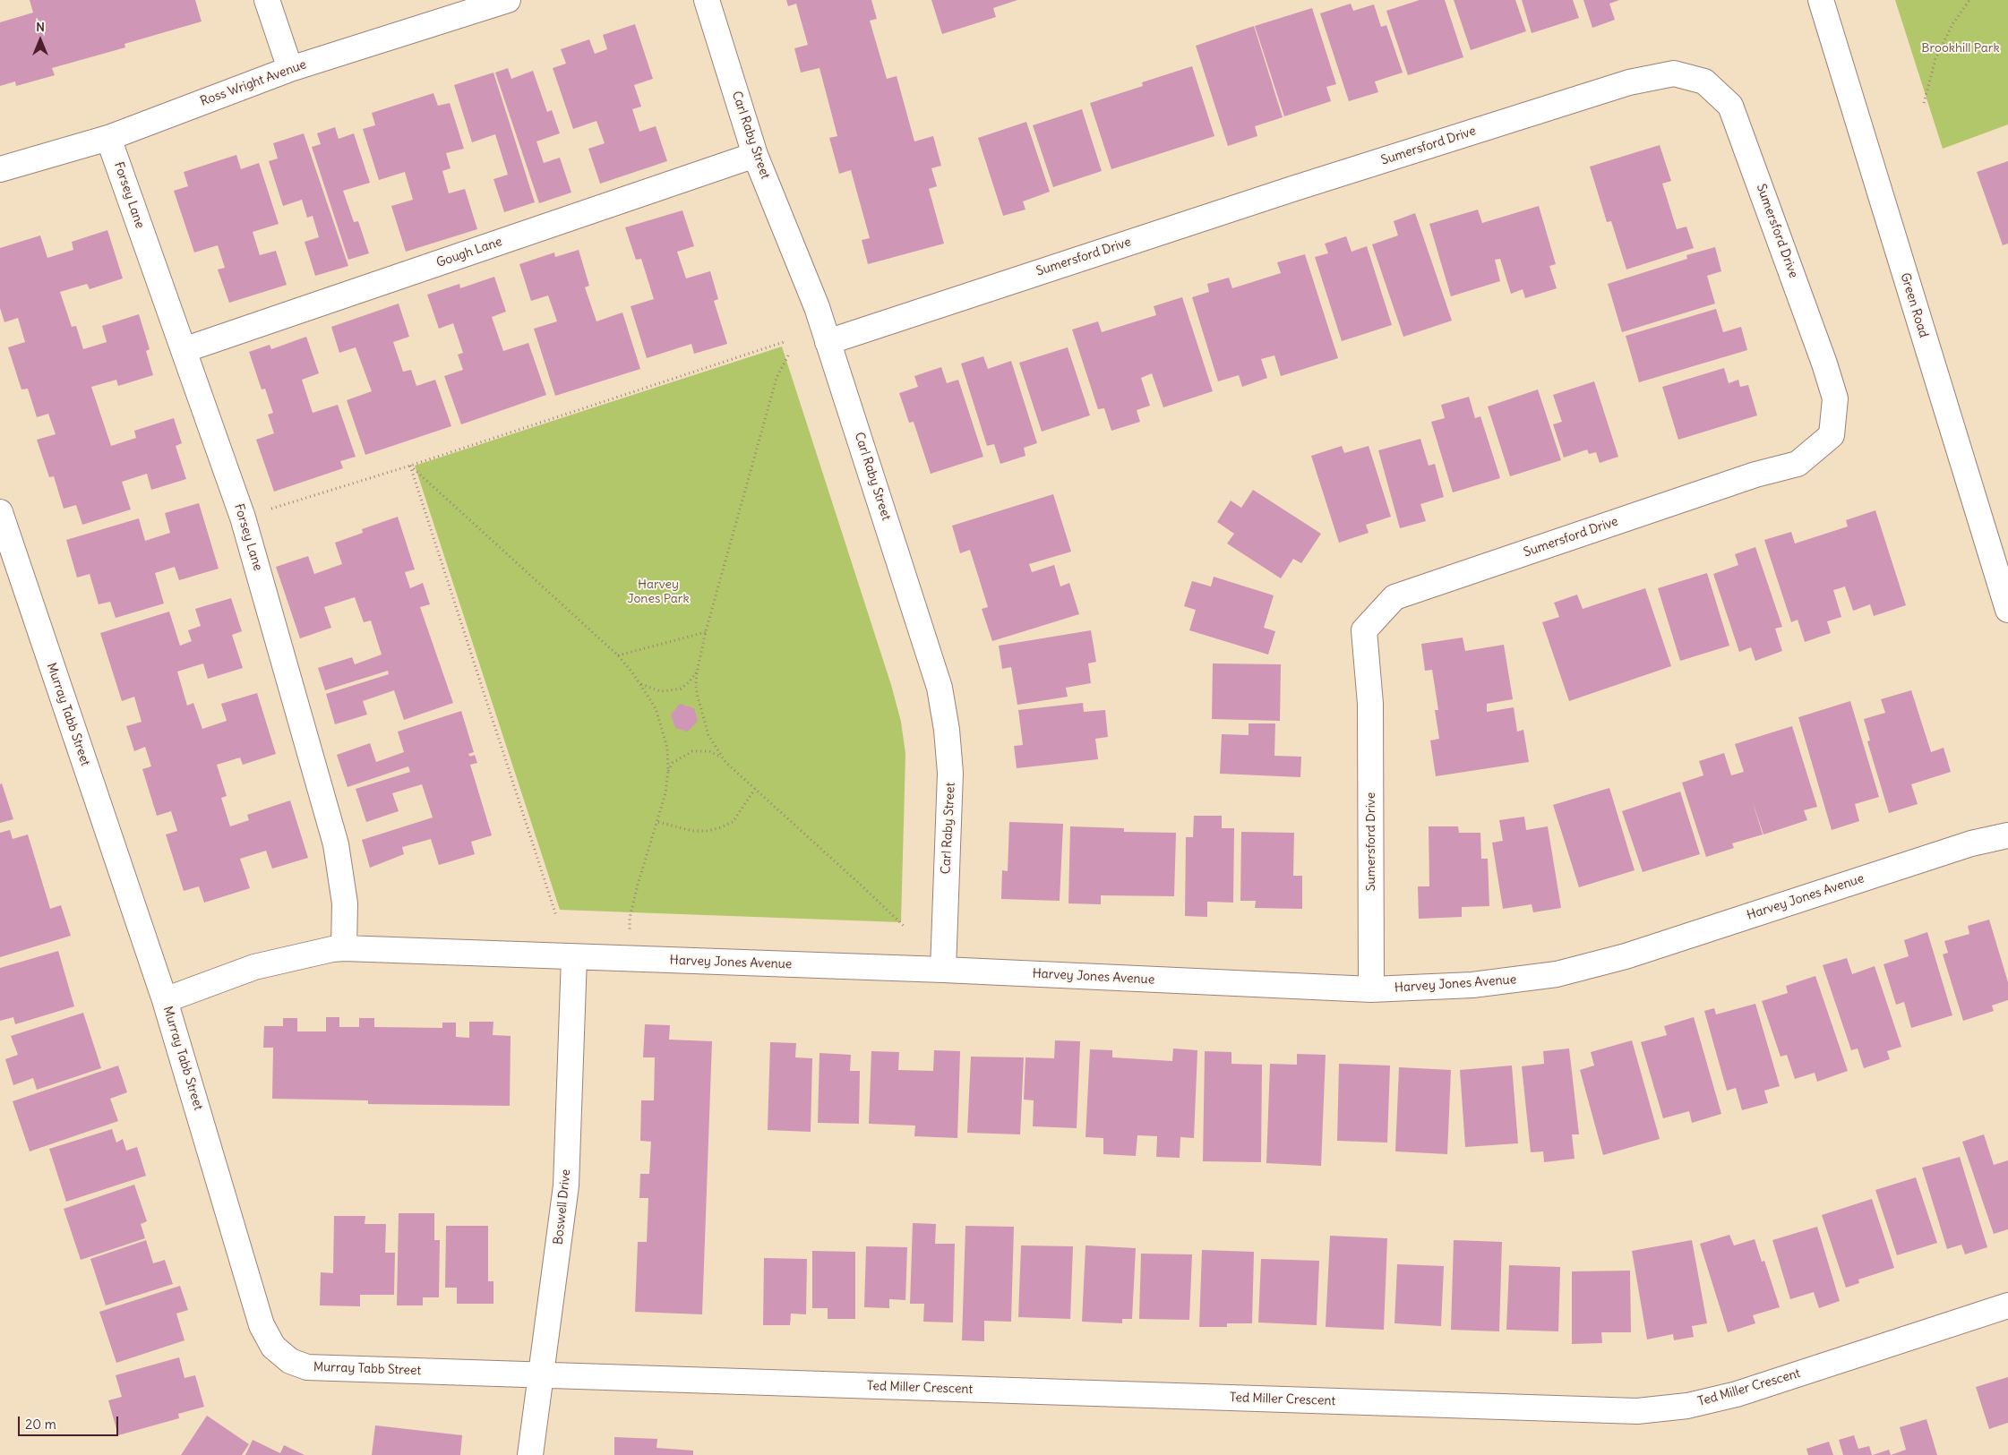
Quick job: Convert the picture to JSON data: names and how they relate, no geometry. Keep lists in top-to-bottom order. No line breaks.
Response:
{"streets":{"street":["Ross Wright Avenue","Carl Raby Street","Sumersford Drive","Forsey Lane","Gough Lane","Green Road","Murray Tabb Street","Harvey Jones Avenue","Boswell Drive","Ted Miller Crescent"]},"crossings":[["Ross Wright Avenue","Forsey Lane"],["Carl Raby Street","Sumersford Drive"],["Carl Raby Street","Gough Lane"],["Carl Raby Street","Harvey Jones Avenue"],["Sumersford Drive","Harvey Jones Avenue"],["Forsey Lane","Gough Lane"],["Forsey Lane","Harvey Jones Avenue"],["Murray Tabb Street","Harvey Jones Avenue"],["Murray Tabb Street","Boswell Drive"],["Murray Tabb Street","Ted Miller Crescent"],["Harvey Jones Avenue","Boswell Drive"],["Boswell Drive","Ted Miller Crescent"]],"parks":["Brookhill Park","Harvey Jones Park"],"scale_bar":"20 m","north":"top"}
